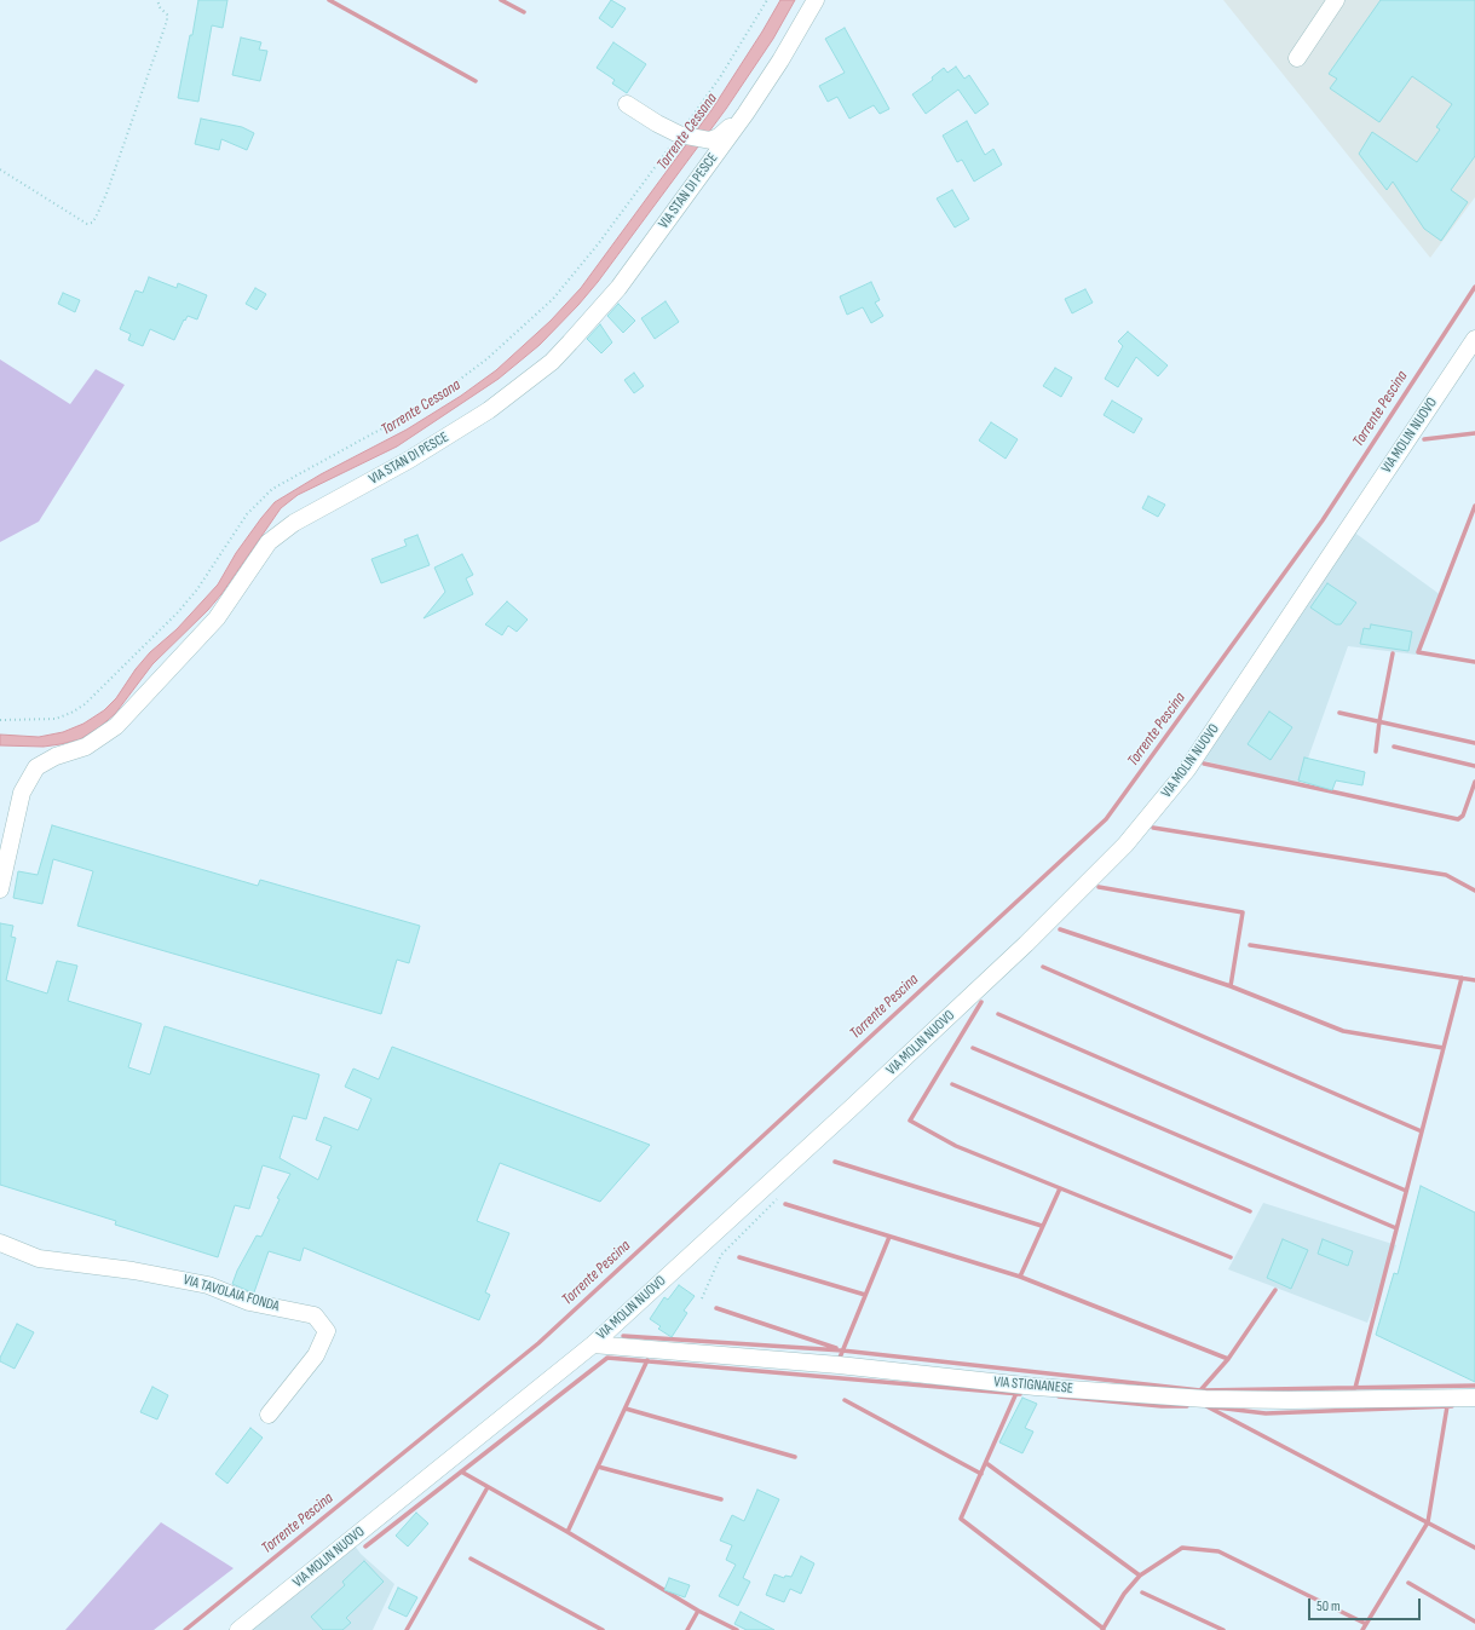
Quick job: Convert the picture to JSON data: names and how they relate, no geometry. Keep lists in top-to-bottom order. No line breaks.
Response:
{"streets":{"street":["VIA STAN DI PESCE","VIA MOLIN NUOVO","VIA TAVOLAIA FONDA","VIA STIGNANESE"]},"crossings":[["VIA MOLIN NUOVO","VIA STIGNANESE"]],"water":["Torrente Cessana","Torrente Pescina"],"scale_bar":"50 m"}
